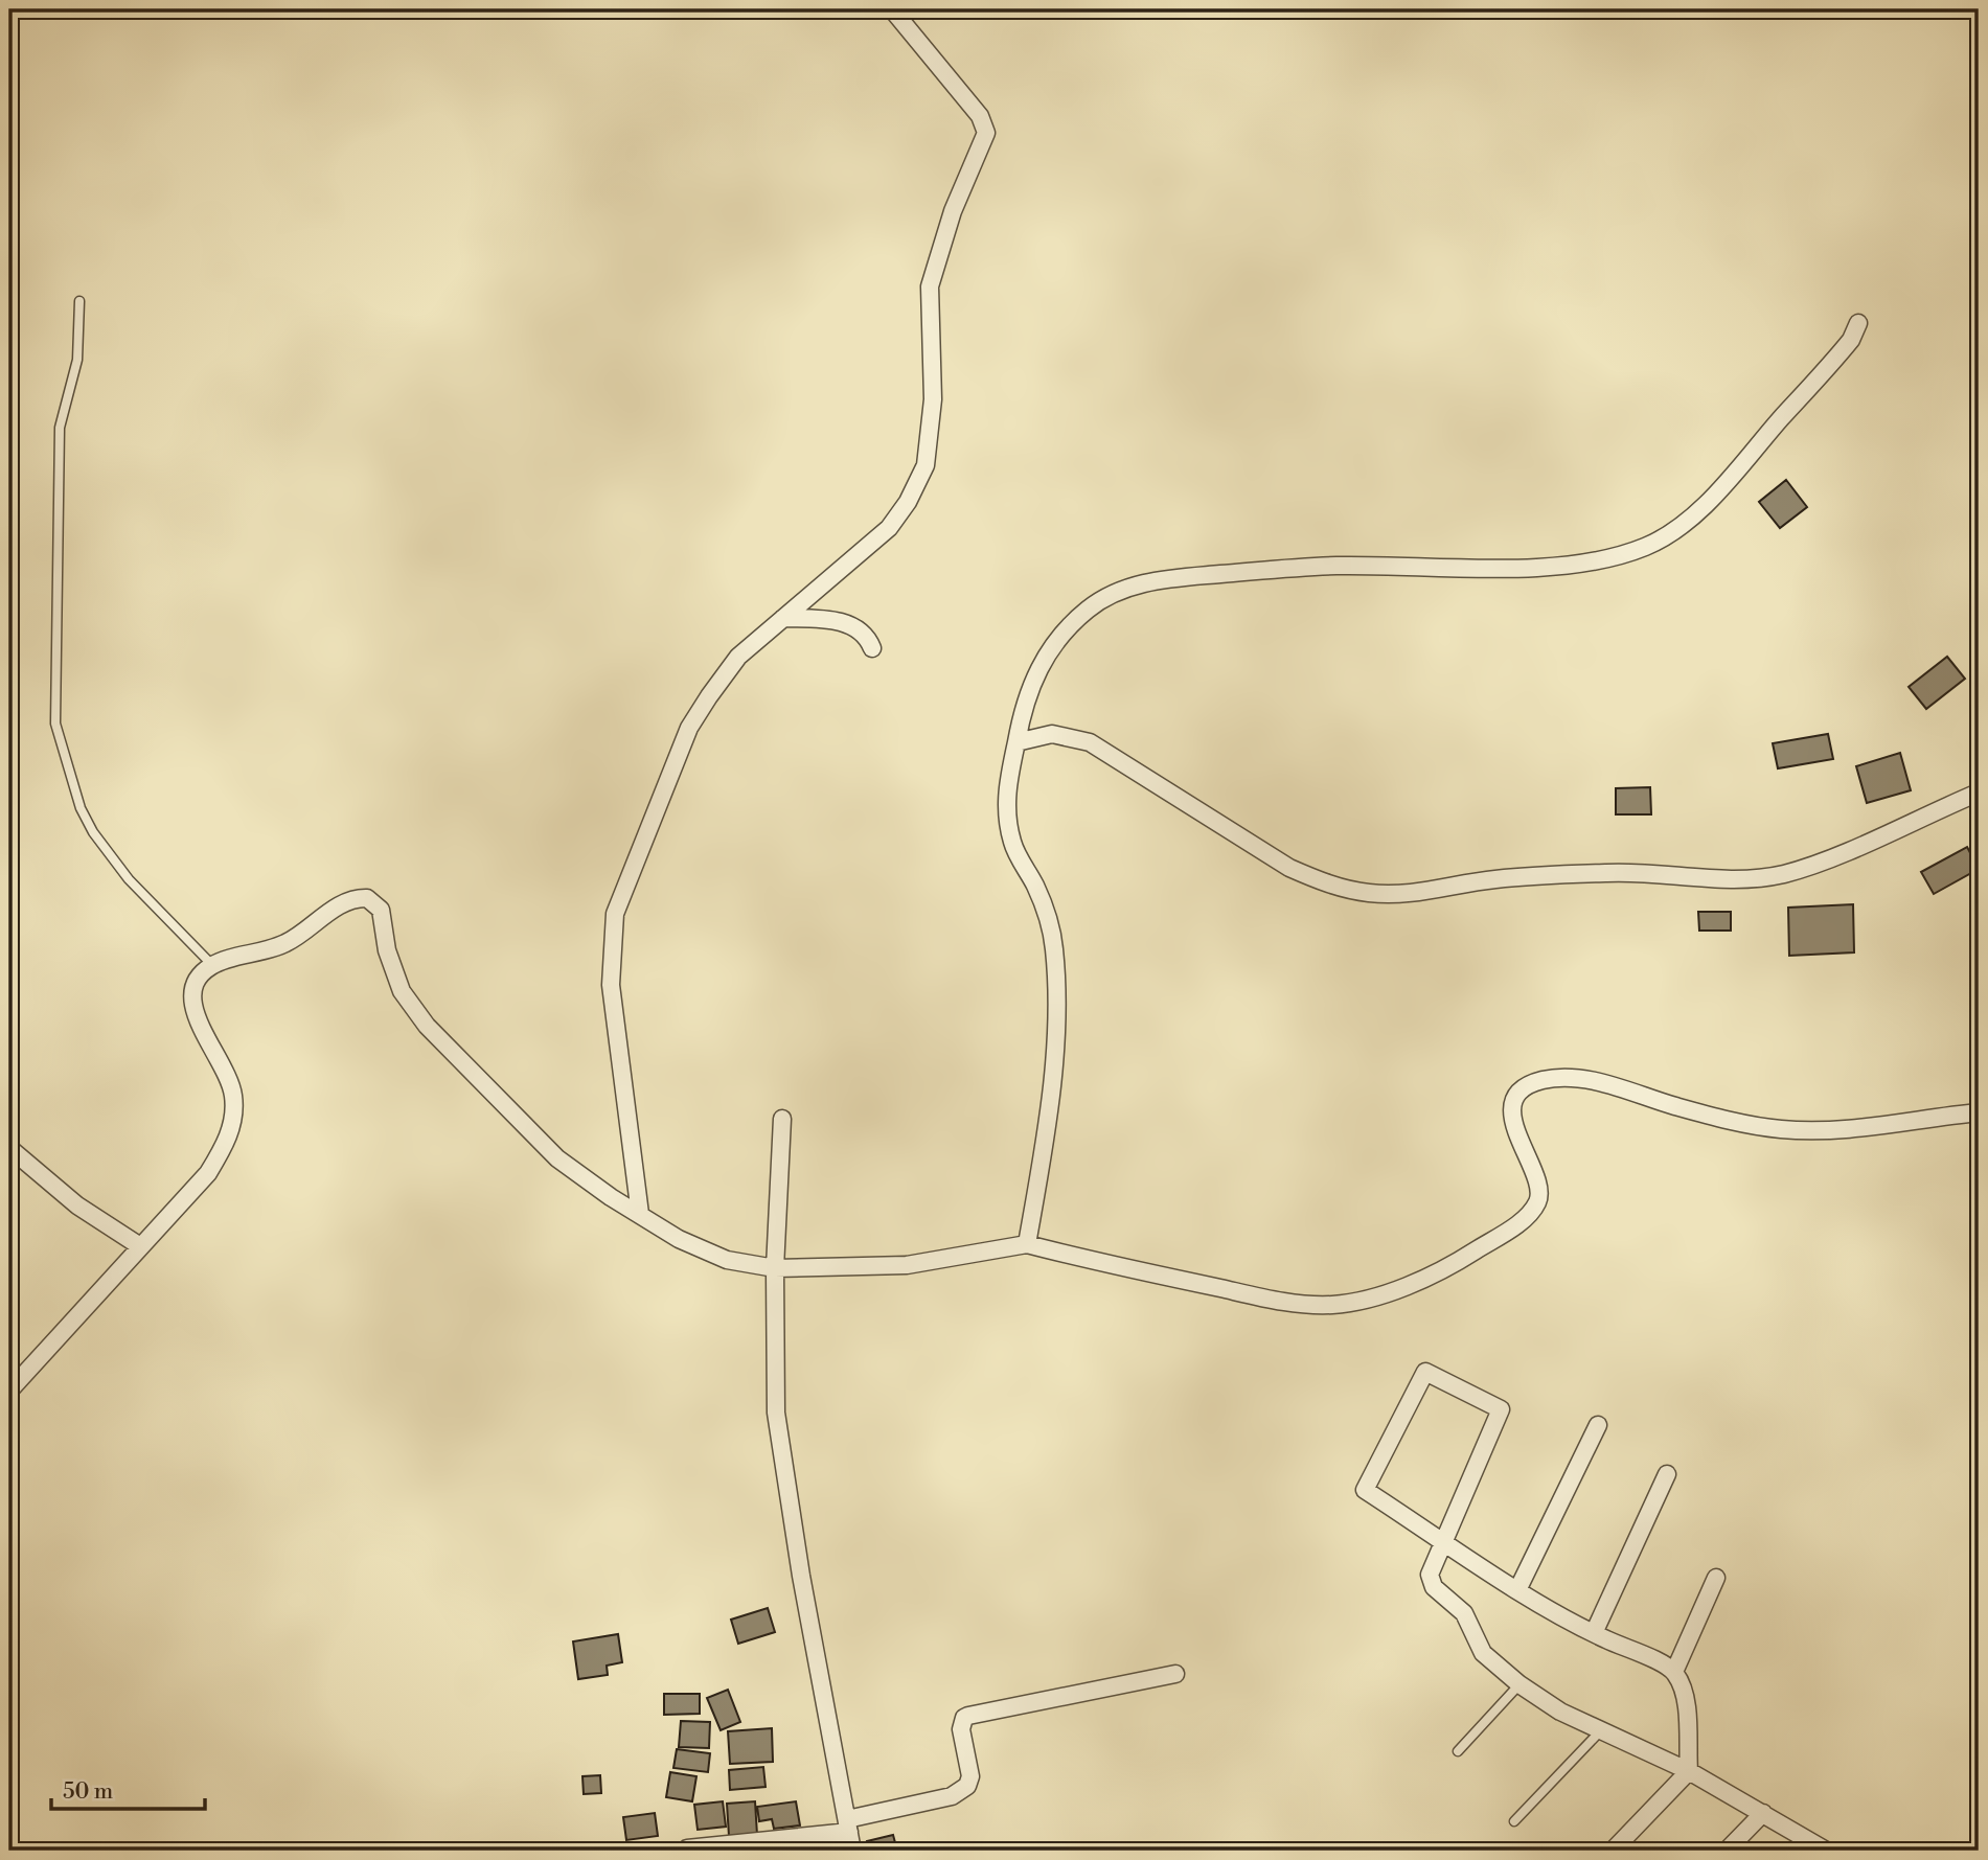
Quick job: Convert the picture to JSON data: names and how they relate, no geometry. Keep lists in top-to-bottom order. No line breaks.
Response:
{"scale_bar":"50 m"}
